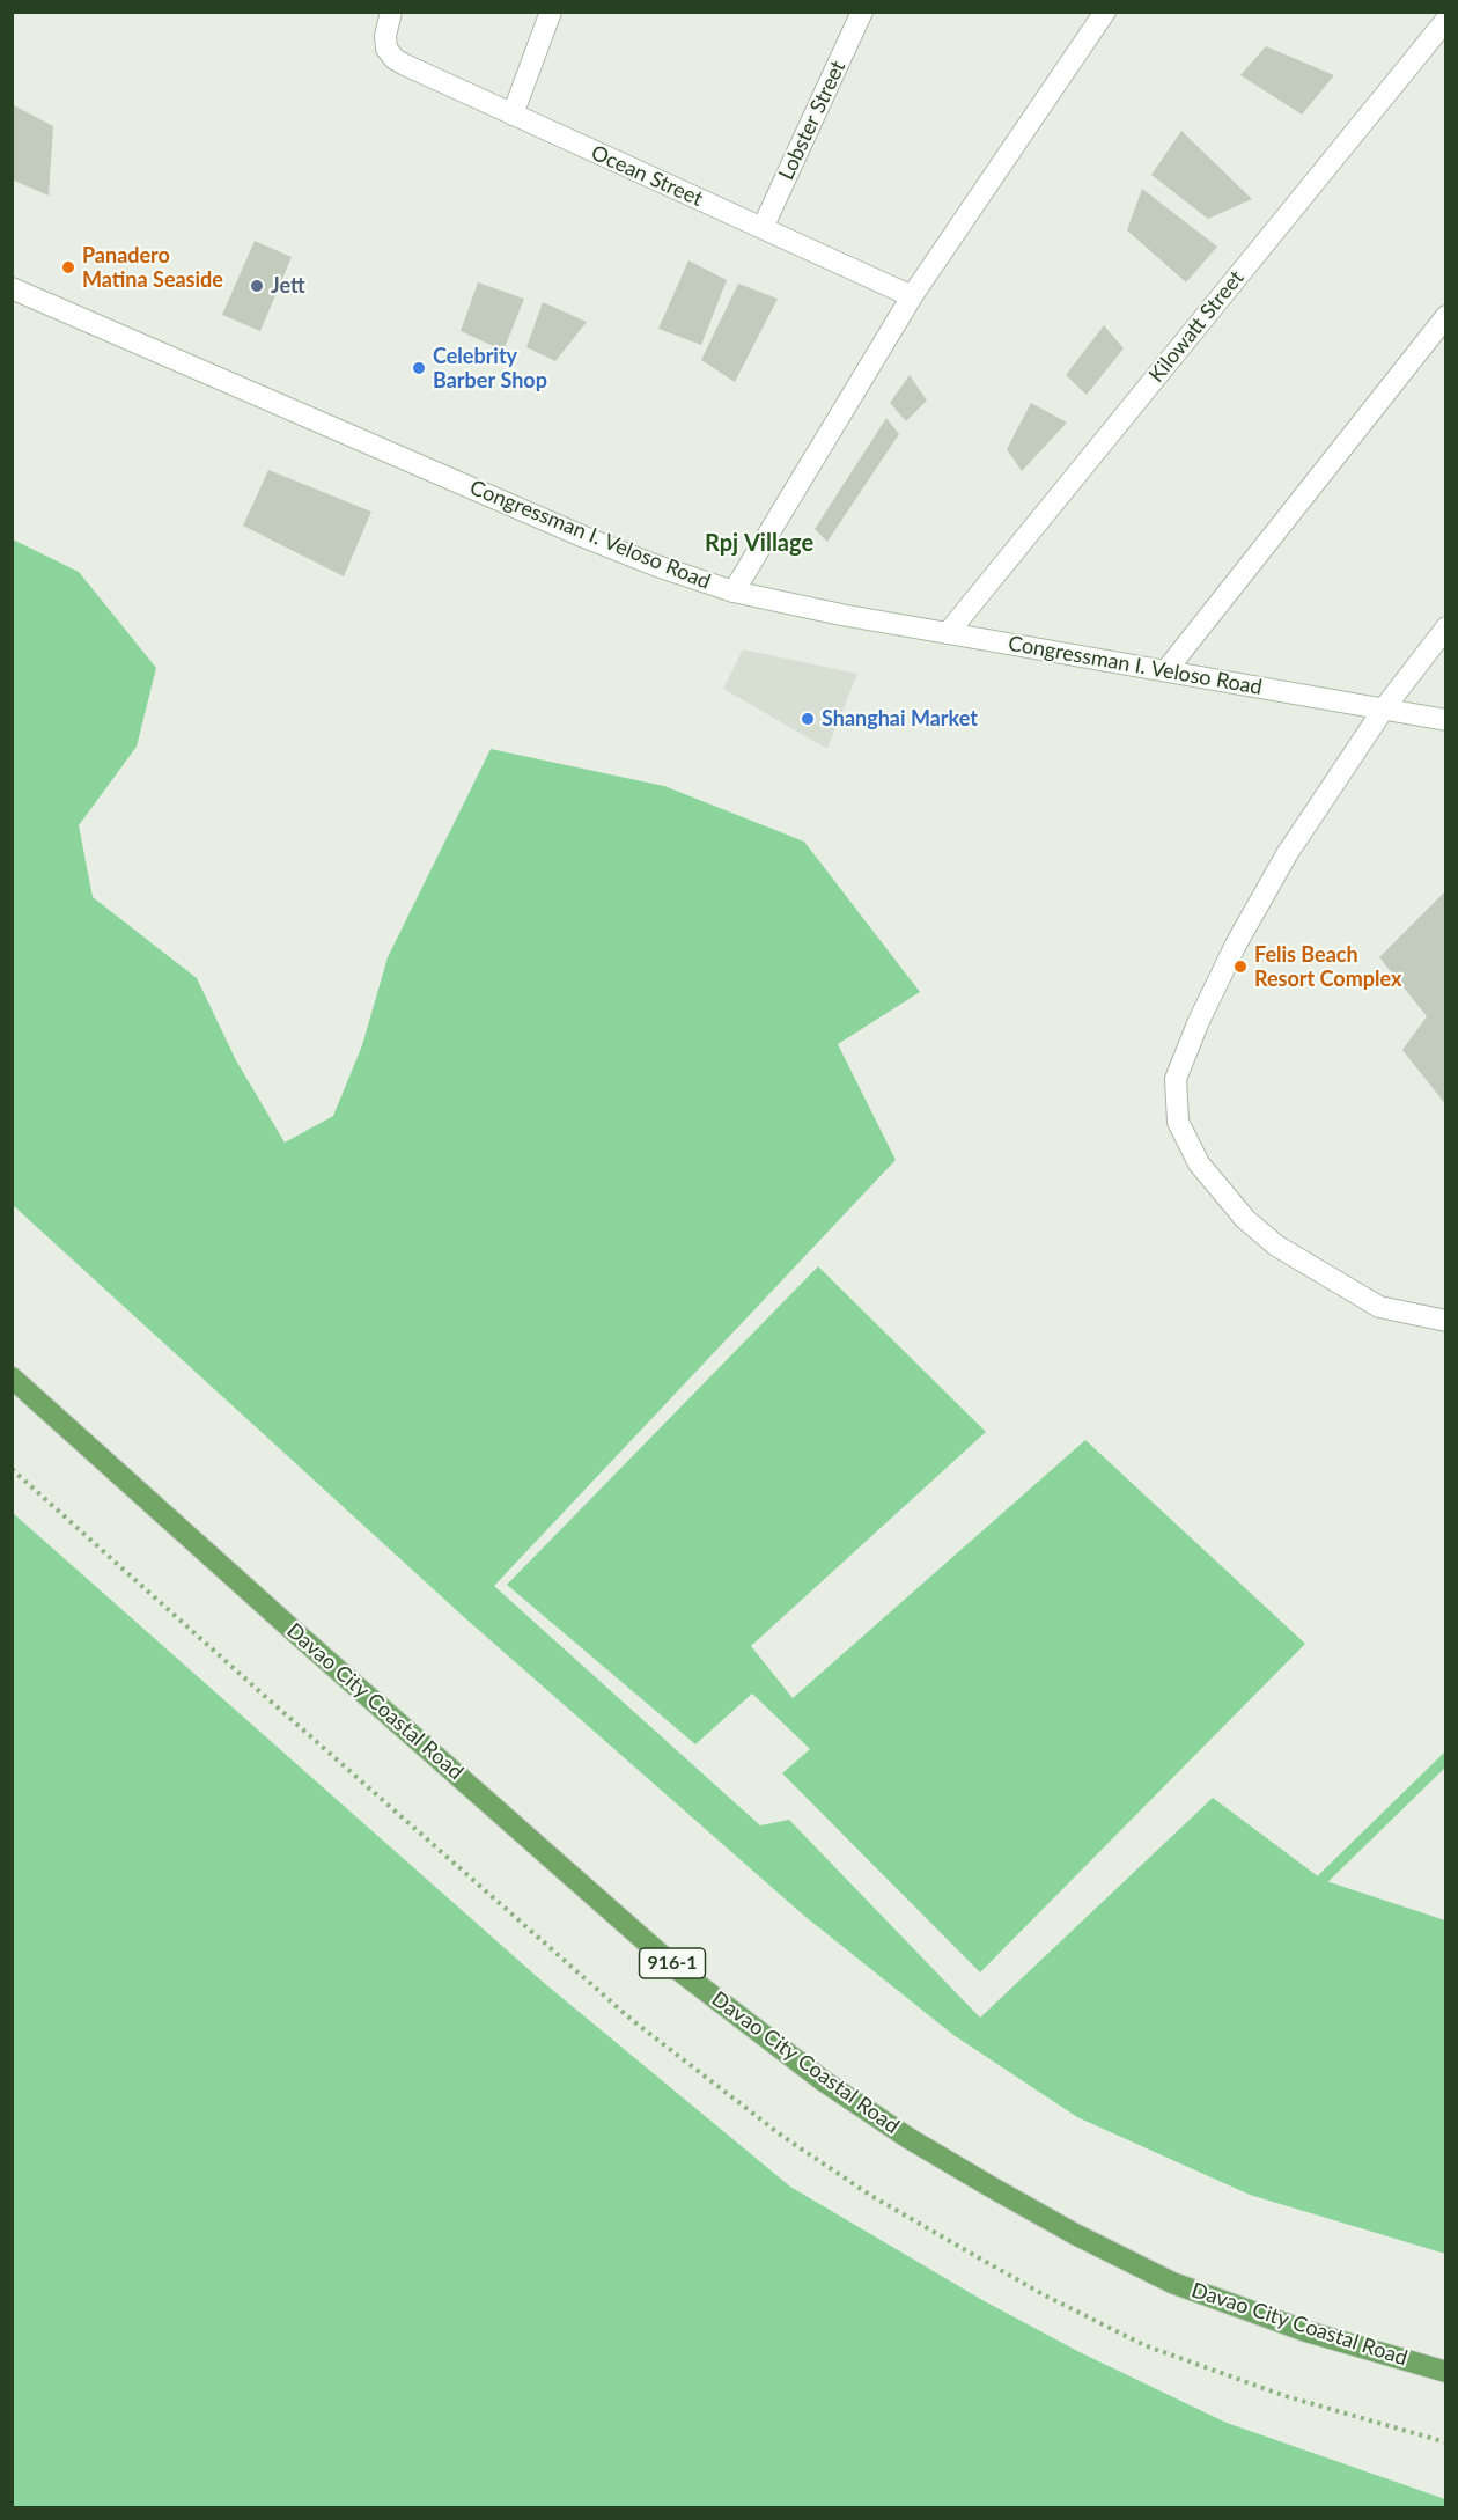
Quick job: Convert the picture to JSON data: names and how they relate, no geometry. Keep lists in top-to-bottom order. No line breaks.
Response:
{"streets":{"main road":["Davao City Coastal Road","916-1"],"street":["Lobster Street","Ocean Street","Kilowatt Street","Congressman I. Veloso Road"]},"crossings":[["Lobster Street","Ocean Street"],["Kilowatt Street","Congressman I. Veloso Road"]],"districts":["Rpj Village"],"places":["Panadero Matina Seaside","Jett","Celebrity Barber Shop","Shanghai Market","Felis Beach Resort Complex"]}
